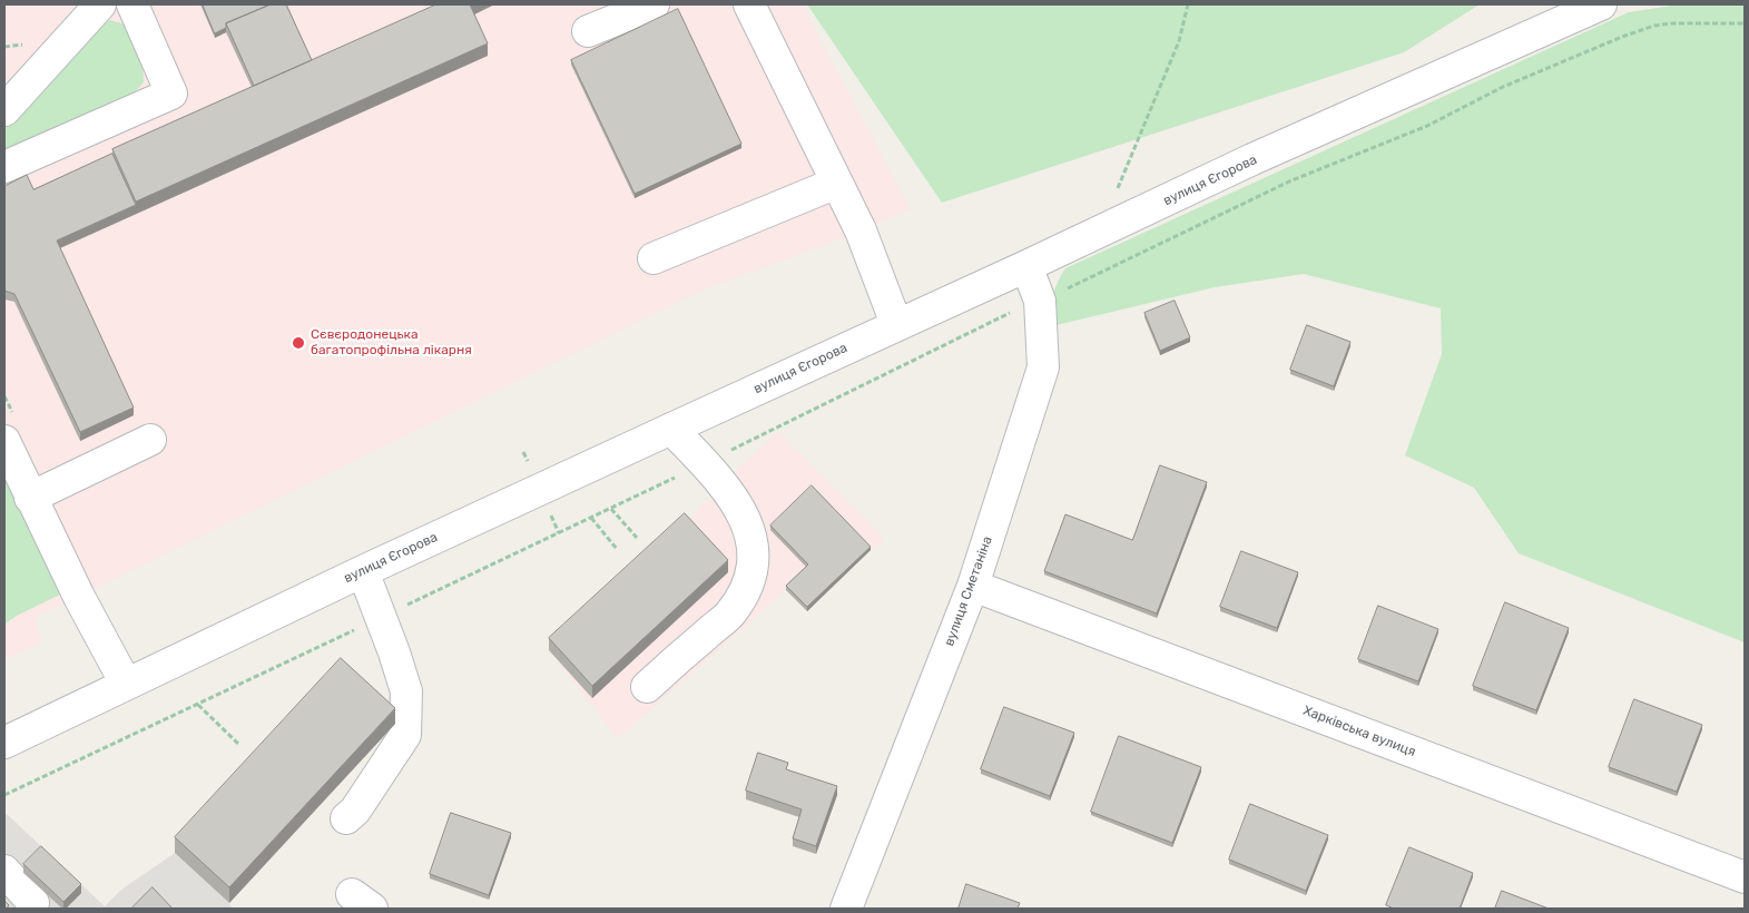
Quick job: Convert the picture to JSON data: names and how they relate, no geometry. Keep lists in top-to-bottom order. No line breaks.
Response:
{"streets":{"street":["вулиця Єгорова","вулиця Сметаніна","Харківська вулиця"]},"crossings":[["вулиця Єгорова","вулиця Сметаніна"],["вулиця Сметаніна","Харківська вулиця"]],"places":["Сєвєродонецька багатопрофiльна лiкарня"]}
